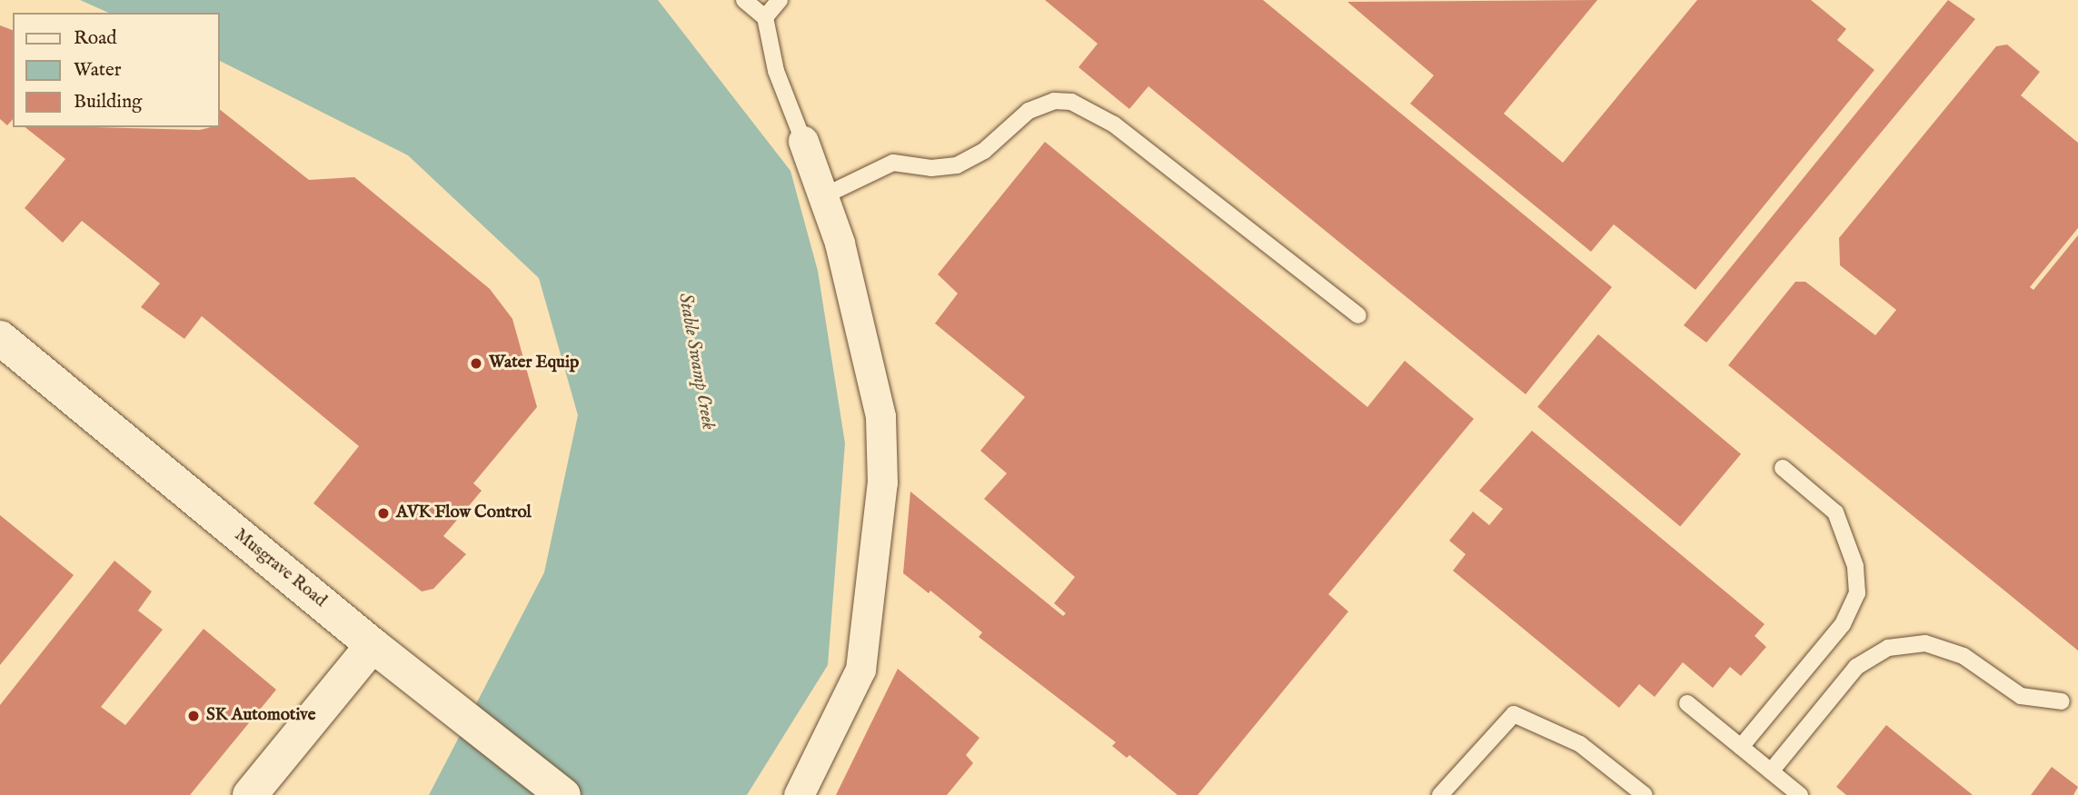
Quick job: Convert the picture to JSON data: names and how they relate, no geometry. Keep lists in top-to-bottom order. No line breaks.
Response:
{"streets":{"street":["Musgrave Road"]},"water":["Stable Swamp Creek"],"places":["Water Equip","AVK Flow Control","SK Automotive"],"legend":["Road","Water","Building"]}
